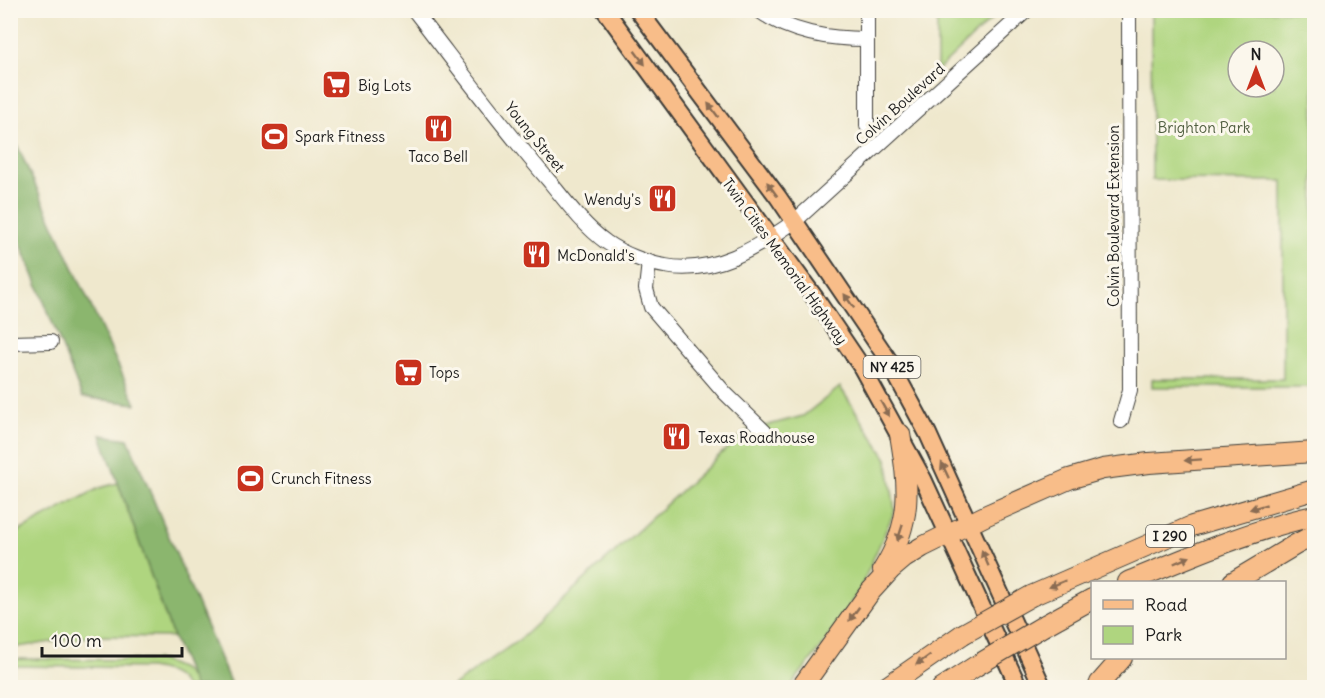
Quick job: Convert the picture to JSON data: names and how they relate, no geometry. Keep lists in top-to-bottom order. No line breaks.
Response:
{"streets":{"highway":["I 290"],"main road":["Twin Cities Memorial Highway","NY 425"],"street":["Colvin Boulevard","Young Street","Colvin Boulevard Extension"]},"crossings":[["Colvin Boulevard","Young Street"],["Colvin Boulevard","Twin Cities Memorial Highway"],["Young Street","Twin Cities Memorial Highway"]],"parks":["Brighton Park"],"places":{"supermarket":["Big Lots","Tops"],"restaurant":["Taco Bell","Wendy's","McDonald's","Texas Roadhouse"],"sports":["Spark Fitness","Crunch Fitness"]},"legend":["Road","Park"],"scale_bar":"100 m","north":"top"}
